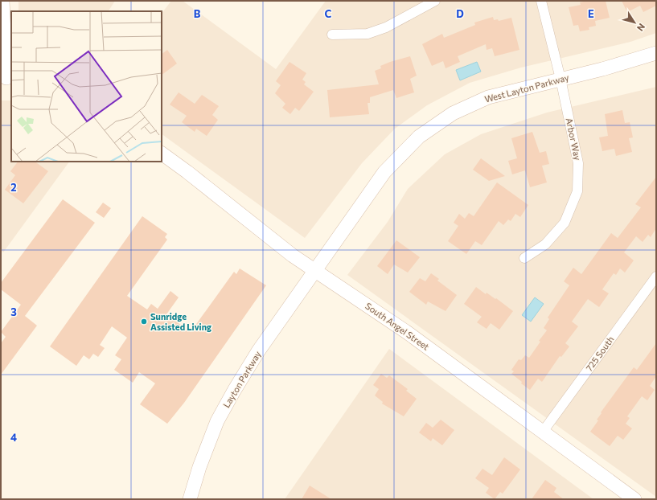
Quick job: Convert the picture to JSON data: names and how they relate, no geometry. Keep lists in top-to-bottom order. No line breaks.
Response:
{"streets":{"main road":["West Layton Parkway","South Angel Street","Layton Parkway"],"street":["Arbor Way","725 South"]},"crossings":[["West Layton Parkway","Arbor Way"],["West Layton Parkway","South Angel Street"],["West Layton Parkway","Layton Parkway"],["South Angel Street","725 South"],["South Angel Street","Layton Parkway"]],"places":["Sunridge Assisted Living"],"north":"bottom right","grid":{"columns":["B","C","D","E"],"rows":["2","3","4"]}}
